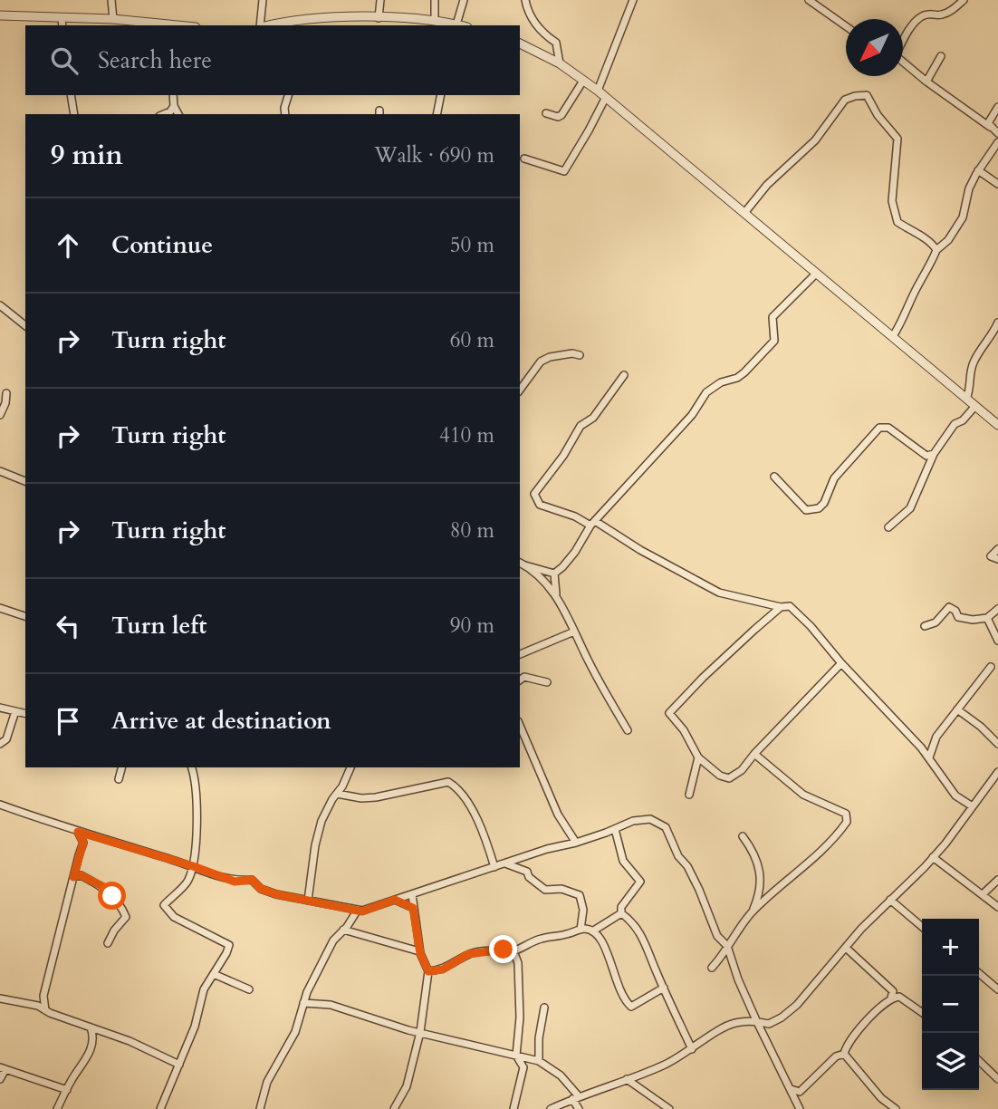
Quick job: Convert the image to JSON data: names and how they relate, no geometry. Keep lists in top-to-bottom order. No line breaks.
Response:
{"north":"bottom left","page":{"search":"Search here","heading":["9 min","Walk · 690 m"],"list":[["Continue","50 m"],["Turn right","60 m"],["Turn right","410 m"],["Turn right","80 m"],["Turn left","90 m"],"Arrive at destination"],"map_buttons":["+","−"]}}
